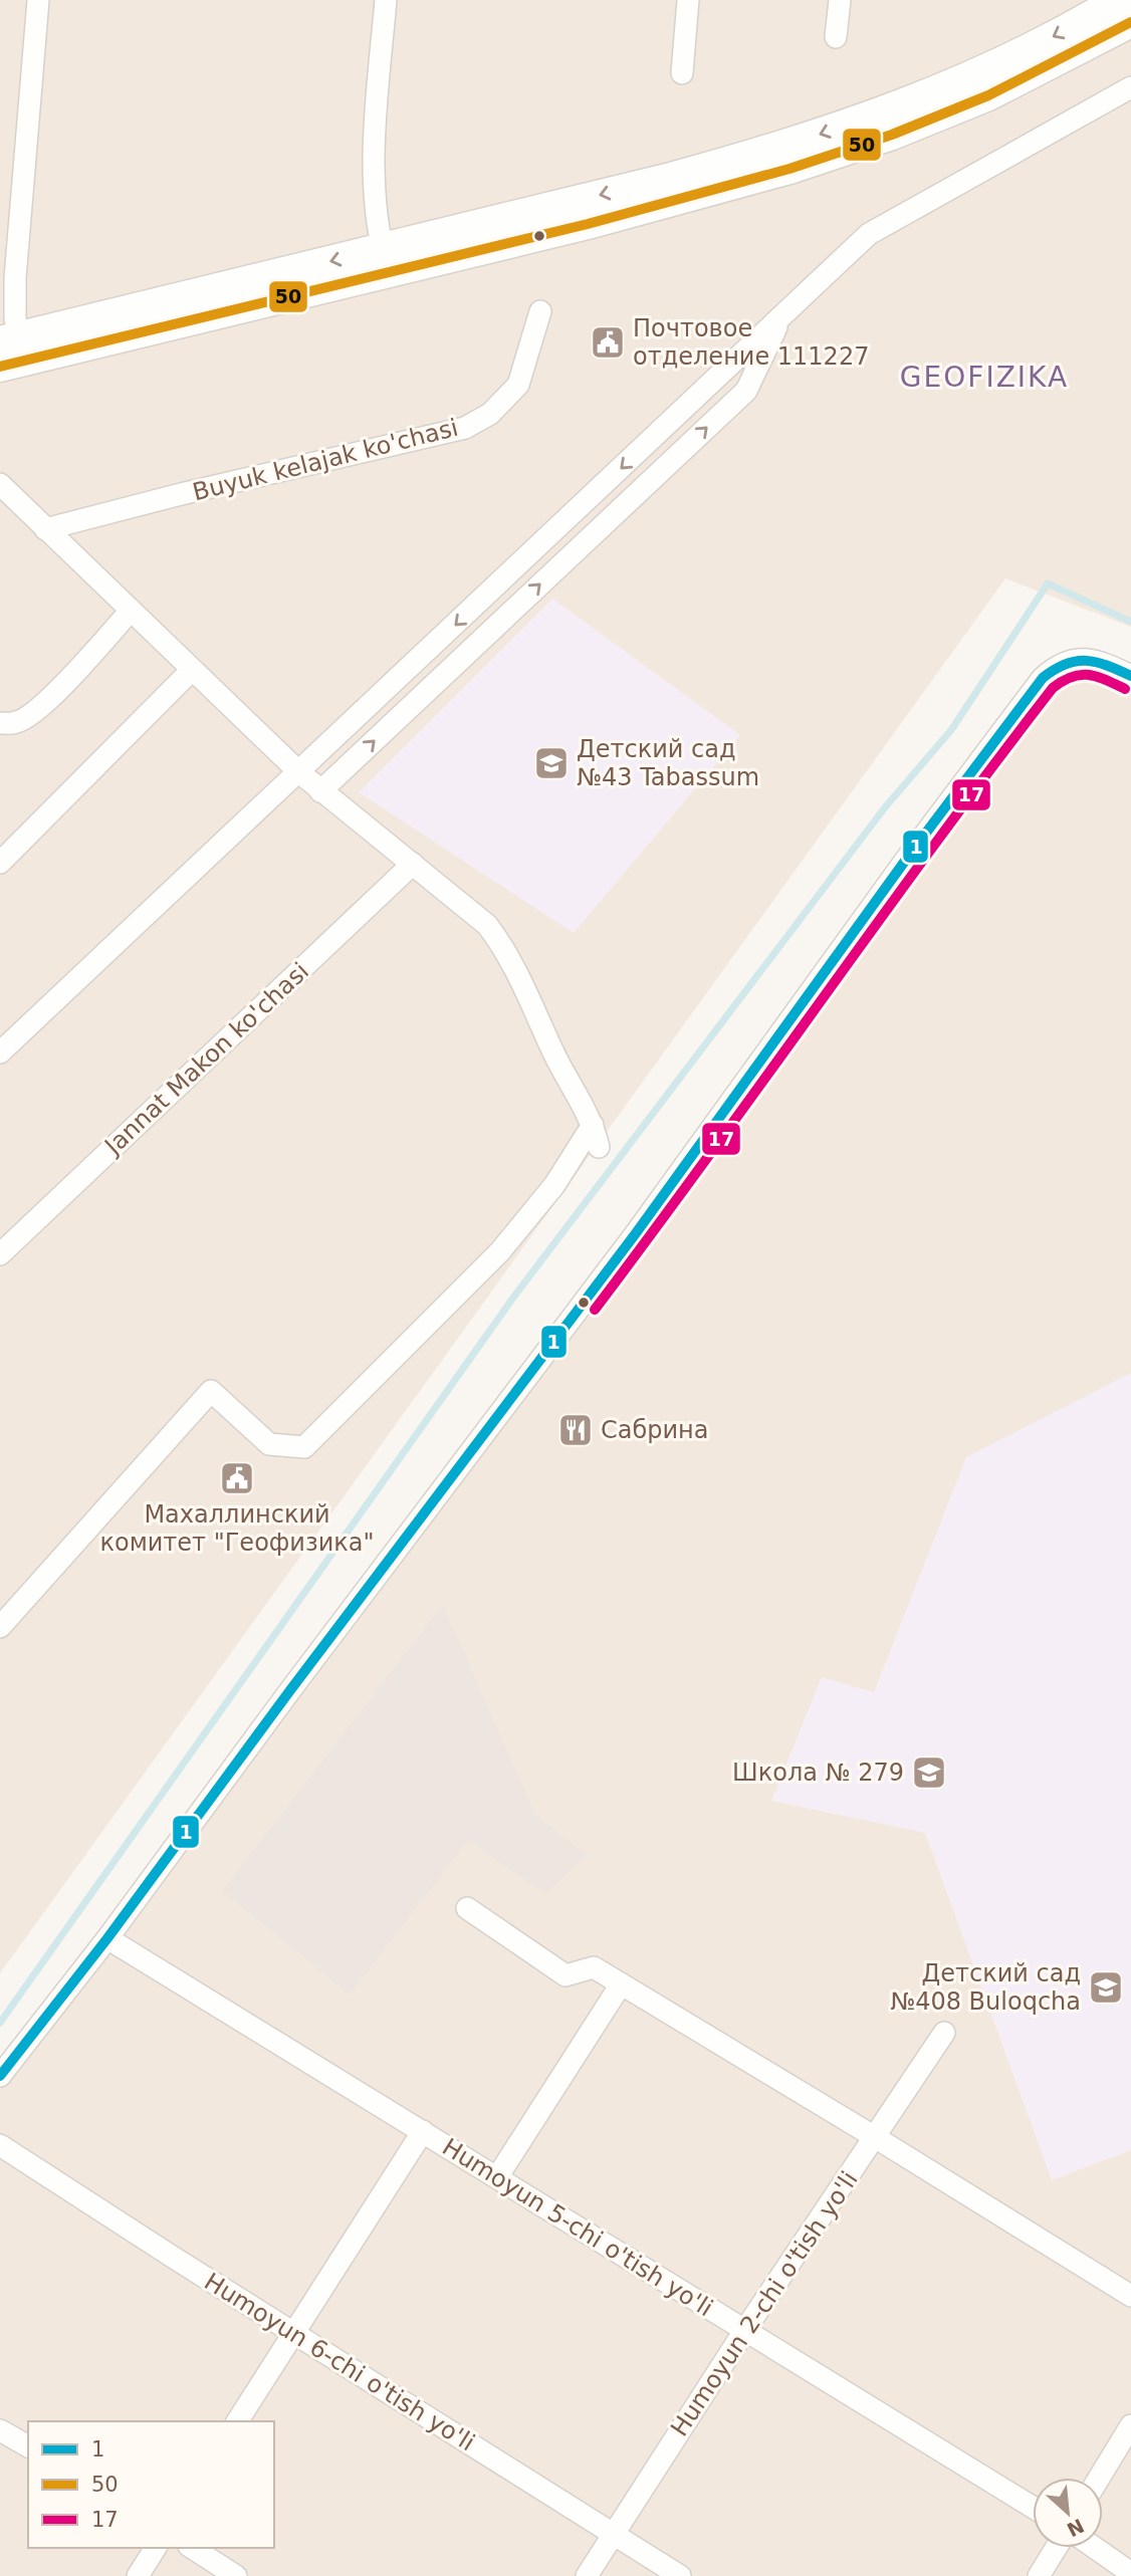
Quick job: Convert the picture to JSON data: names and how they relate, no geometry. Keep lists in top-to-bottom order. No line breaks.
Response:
{"streets":{"street":["Buyuk kelajak ko'chasi","Jannat Makon ko'chasi","Humoyun 5-chi o'tish yo'li","Humoyun 2-chi o'tish yo'li","Humoyun 6-chi o'tish yo'li"]},"crossings":[["Humoyun 5-chi o'tish yo'li","Humoyun 2-chi o'tish yo'li"],["Humoyun 2-chi o'tish yo'li","Humoyun 6-chi o'tish yo'li"]],"districts":["GEOFIZIKA"],"places":{"public building":["Почтовое отделение 111227","Махаллинский комитет \"Геофизика\""],"school or university":["Детский сад №43 Tabassum","Школа № 279","Детский сад №408 Buloqcha"],"restaurant":["Сабрина"]},"lines":["transit line 50","transit line 1","transit line 17"],"legend":["1","50","17"],"north":"bottom right"}
